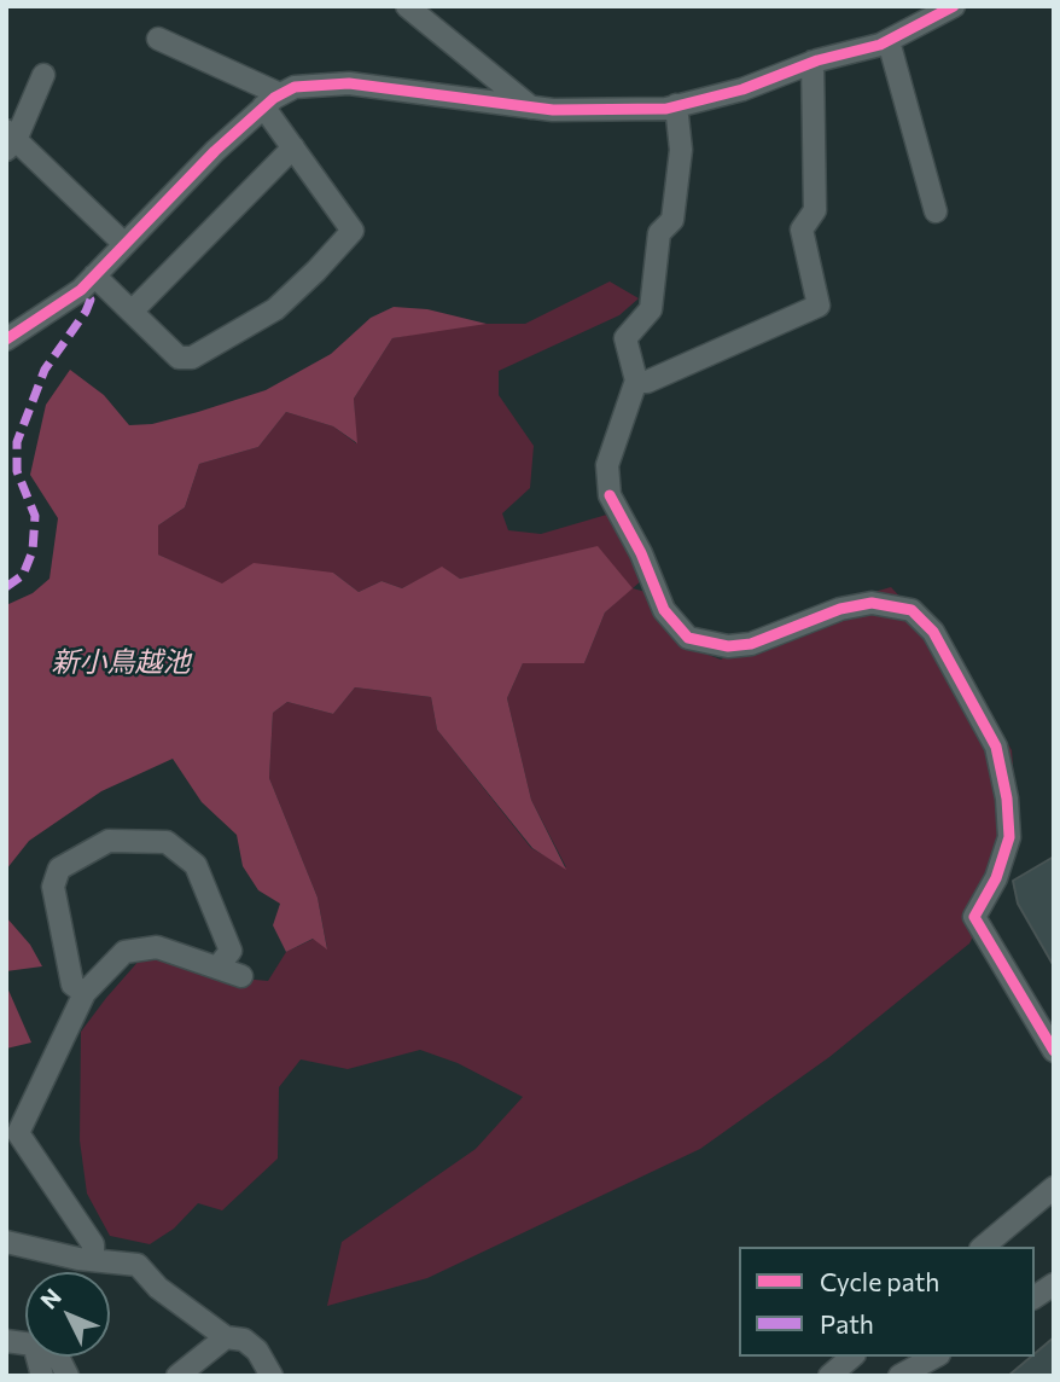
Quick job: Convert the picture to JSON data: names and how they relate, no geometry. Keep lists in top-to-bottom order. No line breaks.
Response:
{"water":["新小鳥越池"],"legend":["Cycle path","Path"],"north":"top left"}
